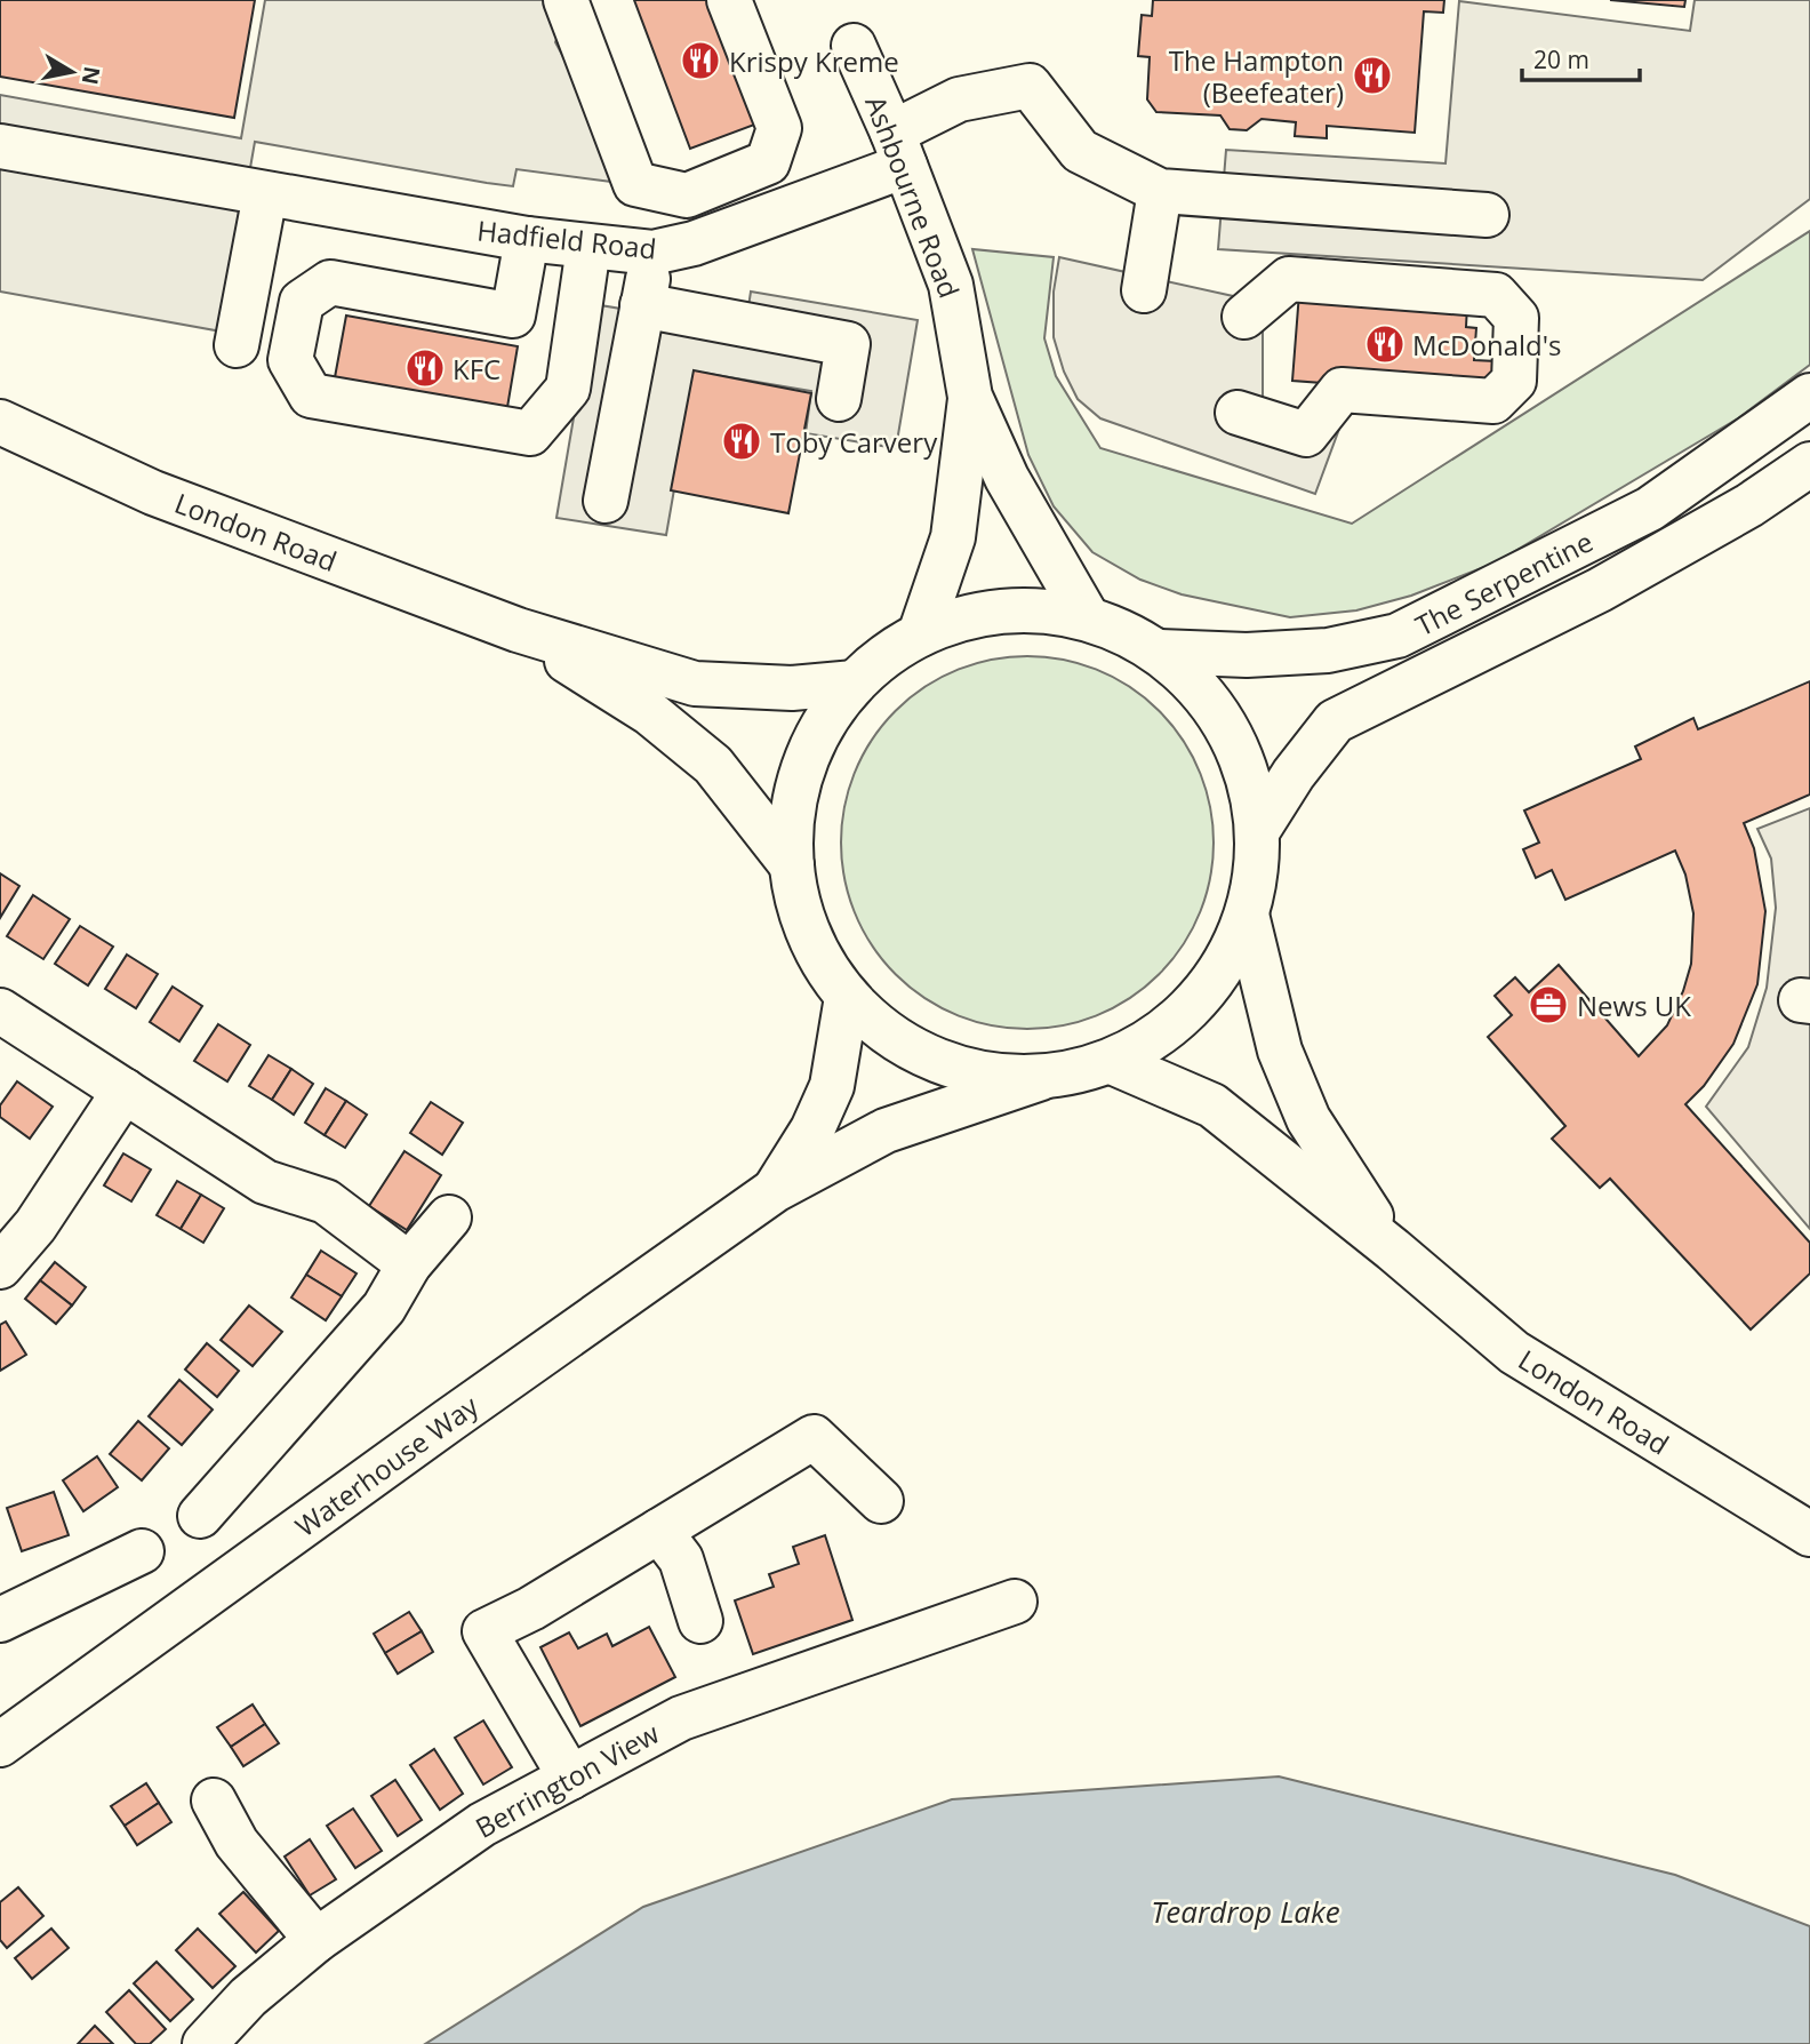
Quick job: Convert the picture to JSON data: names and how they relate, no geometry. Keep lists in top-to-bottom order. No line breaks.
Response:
{"streets":{"main road":["Ashbourne Road","Hadfield Road","London Road","The Serpentine","Waterhouse Way","Berrington View"]},"crossings":[["Ashbourne Road","Hadfield Road"]],"water":["Teardrop Lake"],"places":{"restaurant":["Krispy Kreme","The Hampton (Beefeater)","McDonald's","KFC","Toby Carvery"],"office":["News UK"]},"scale_bar":"20 m","north":"right"}
